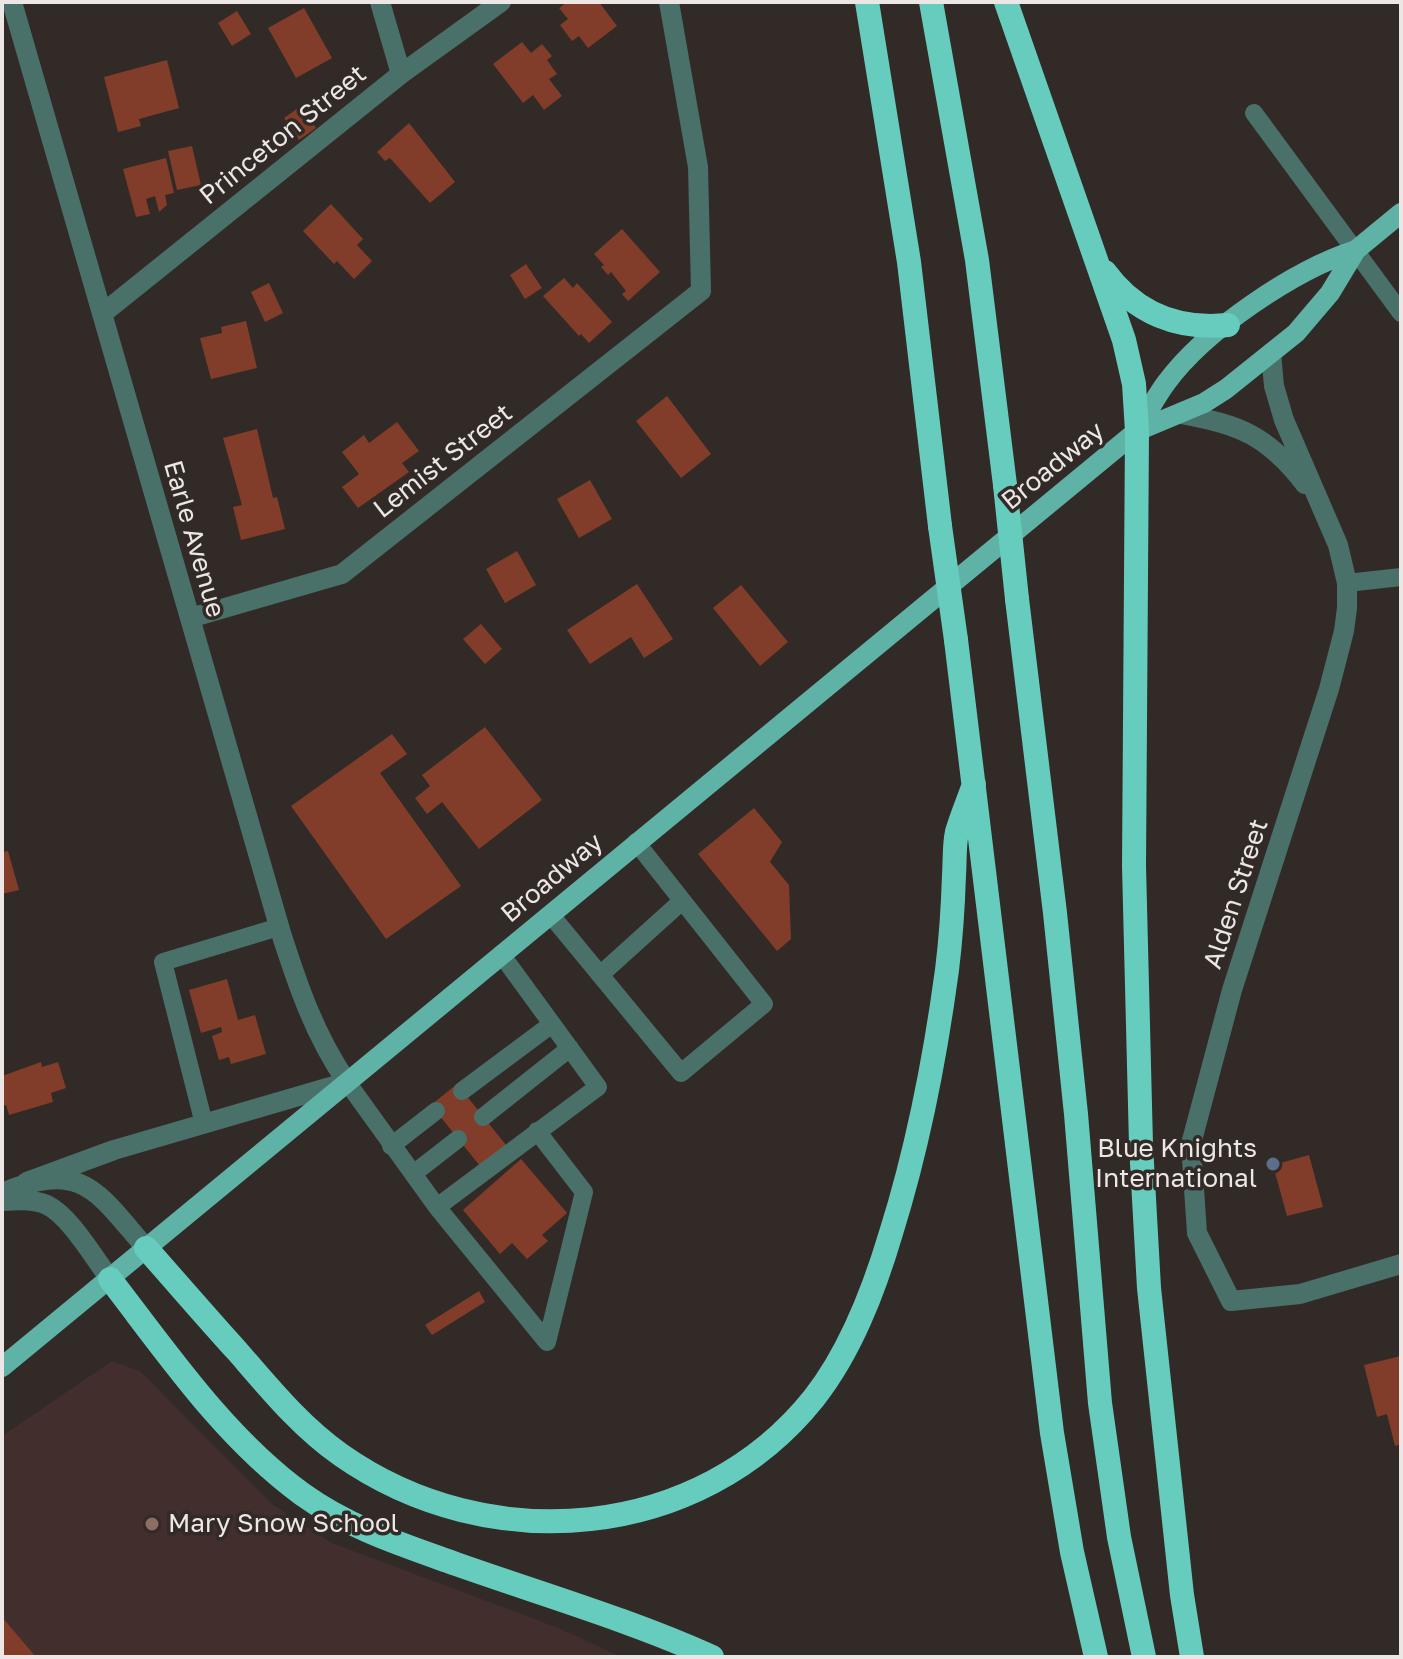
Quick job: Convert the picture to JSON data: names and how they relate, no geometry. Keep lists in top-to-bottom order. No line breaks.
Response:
{"streets":{"main road":["Broadway"],"street":["Princeton Street","Lemist Street","Earle Avenue","Alden Street"]},"crossings":[["Princeton Street","Earle Avenue"],["Lemist Street","Earle Avenue"],["Broadway","Earle Avenue"],["Broadway","Alden Street"]],"places":["Blue Knights International","Mary Snow School"]}
